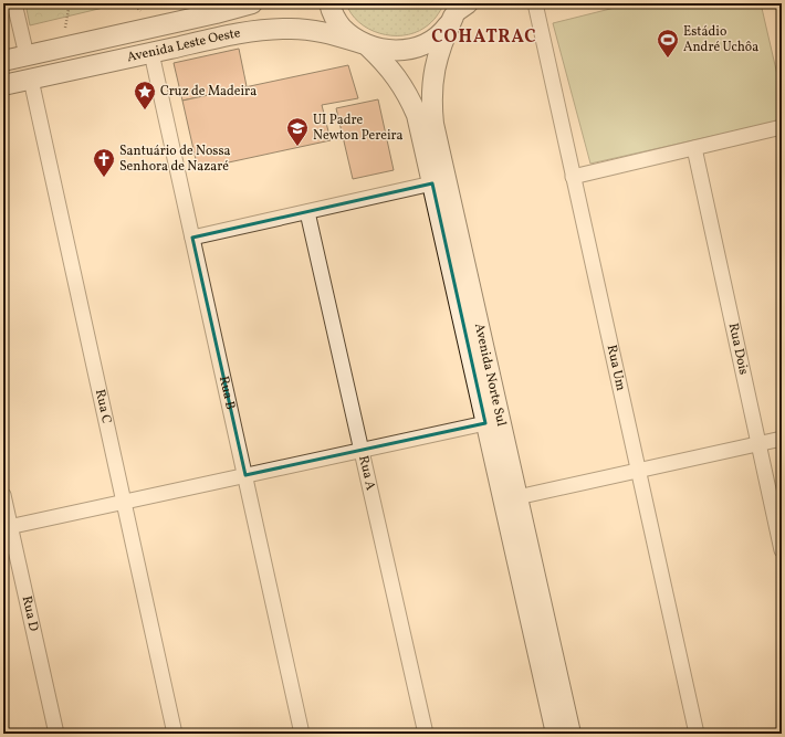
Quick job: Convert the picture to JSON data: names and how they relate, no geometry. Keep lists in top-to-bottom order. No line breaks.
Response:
{"streets":{"main road":["Avenida Leste Oeste","Avenida Norte Sul"],"street":["Rua Dois","Rua Um","Rua B","Rua C","Rua A","Rua D"]},"crossings":[["Avenida Leste Oeste","Avenida Norte Sul"],["Avenida Leste Oeste","Rua B"],["Avenida Leste Oeste","Rua C"]],"districts":["COHATRAC"],"places":{"sports":["Estádio André Uchôa"],"place":["Cruz de Madeira"],"school or university":["UI Padre Newton Pereira"],"church":["Santuário de Nossa Senhora de Nazaré"]}}
